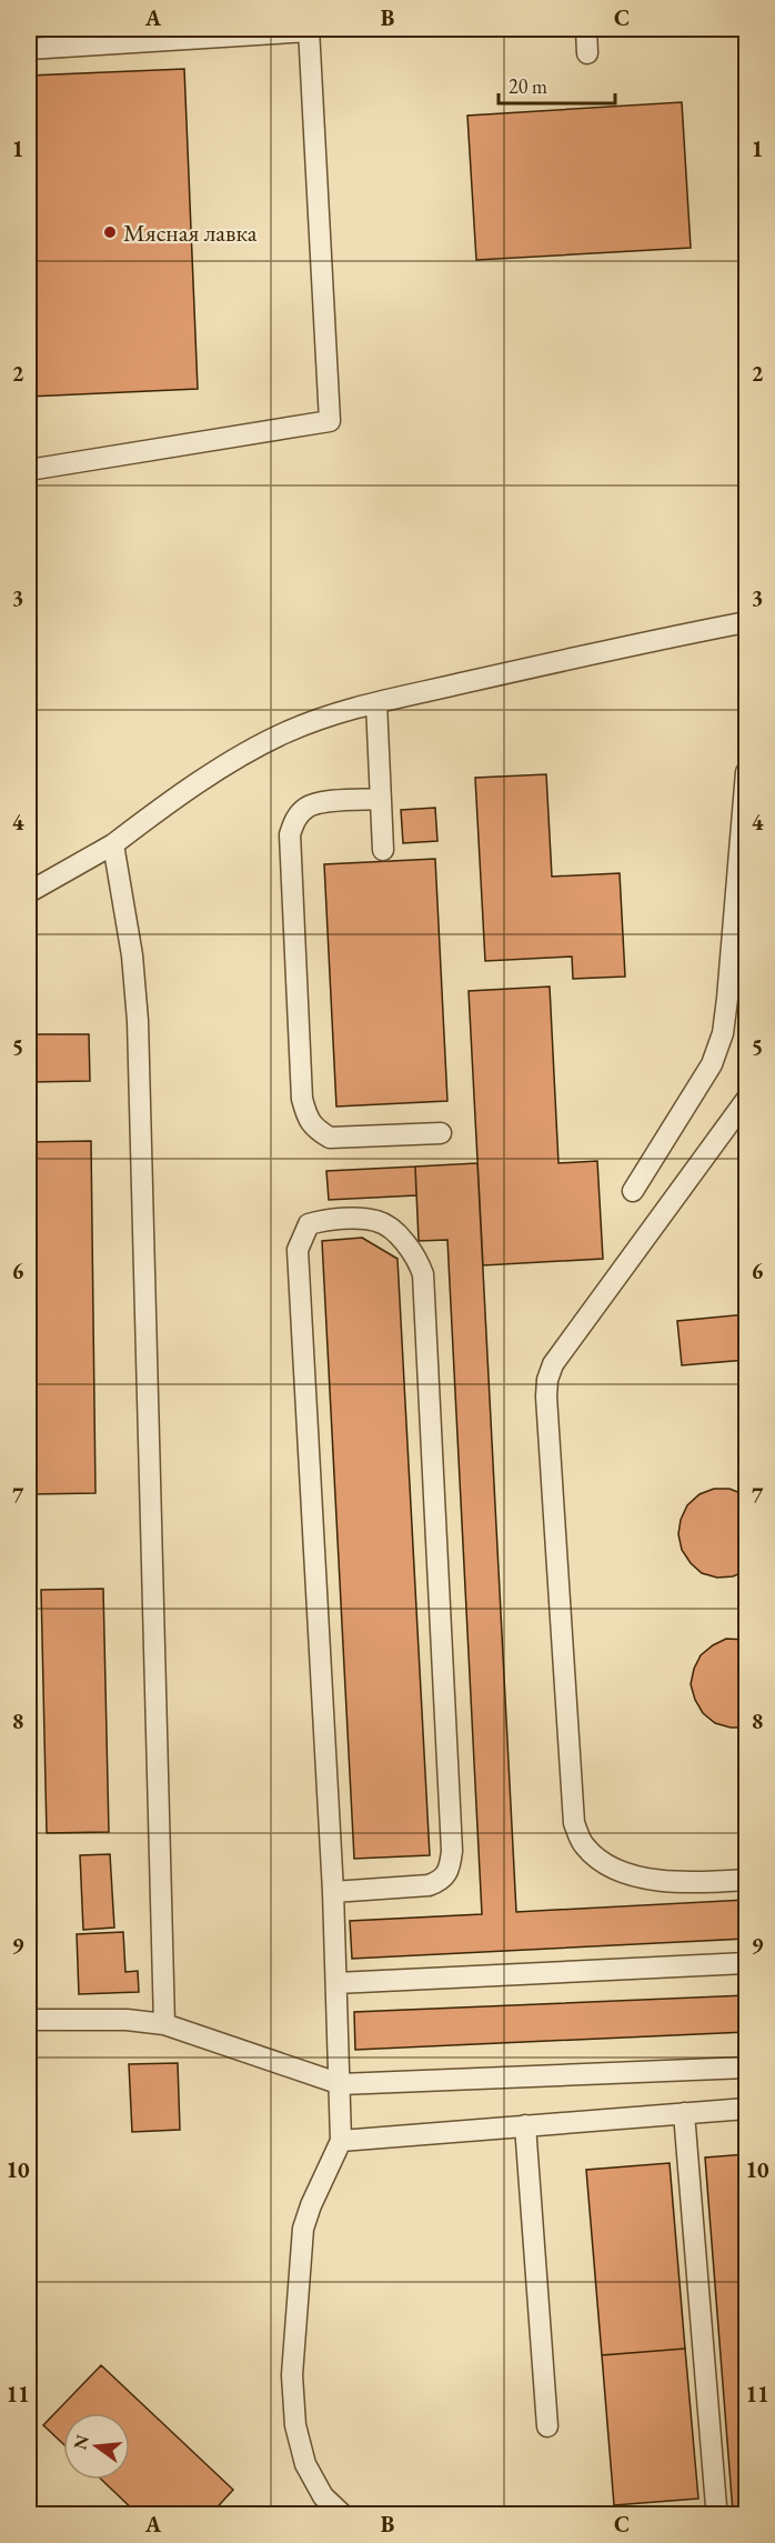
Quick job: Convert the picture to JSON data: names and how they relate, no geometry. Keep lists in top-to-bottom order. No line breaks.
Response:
{"places":["Мясная лавка"],"scale_bar":"20 m","north":"left","grid":{"columns":["A","B","C"],"rows":["1","2","3","4","5","6","7","8","9","10","11"]}}
